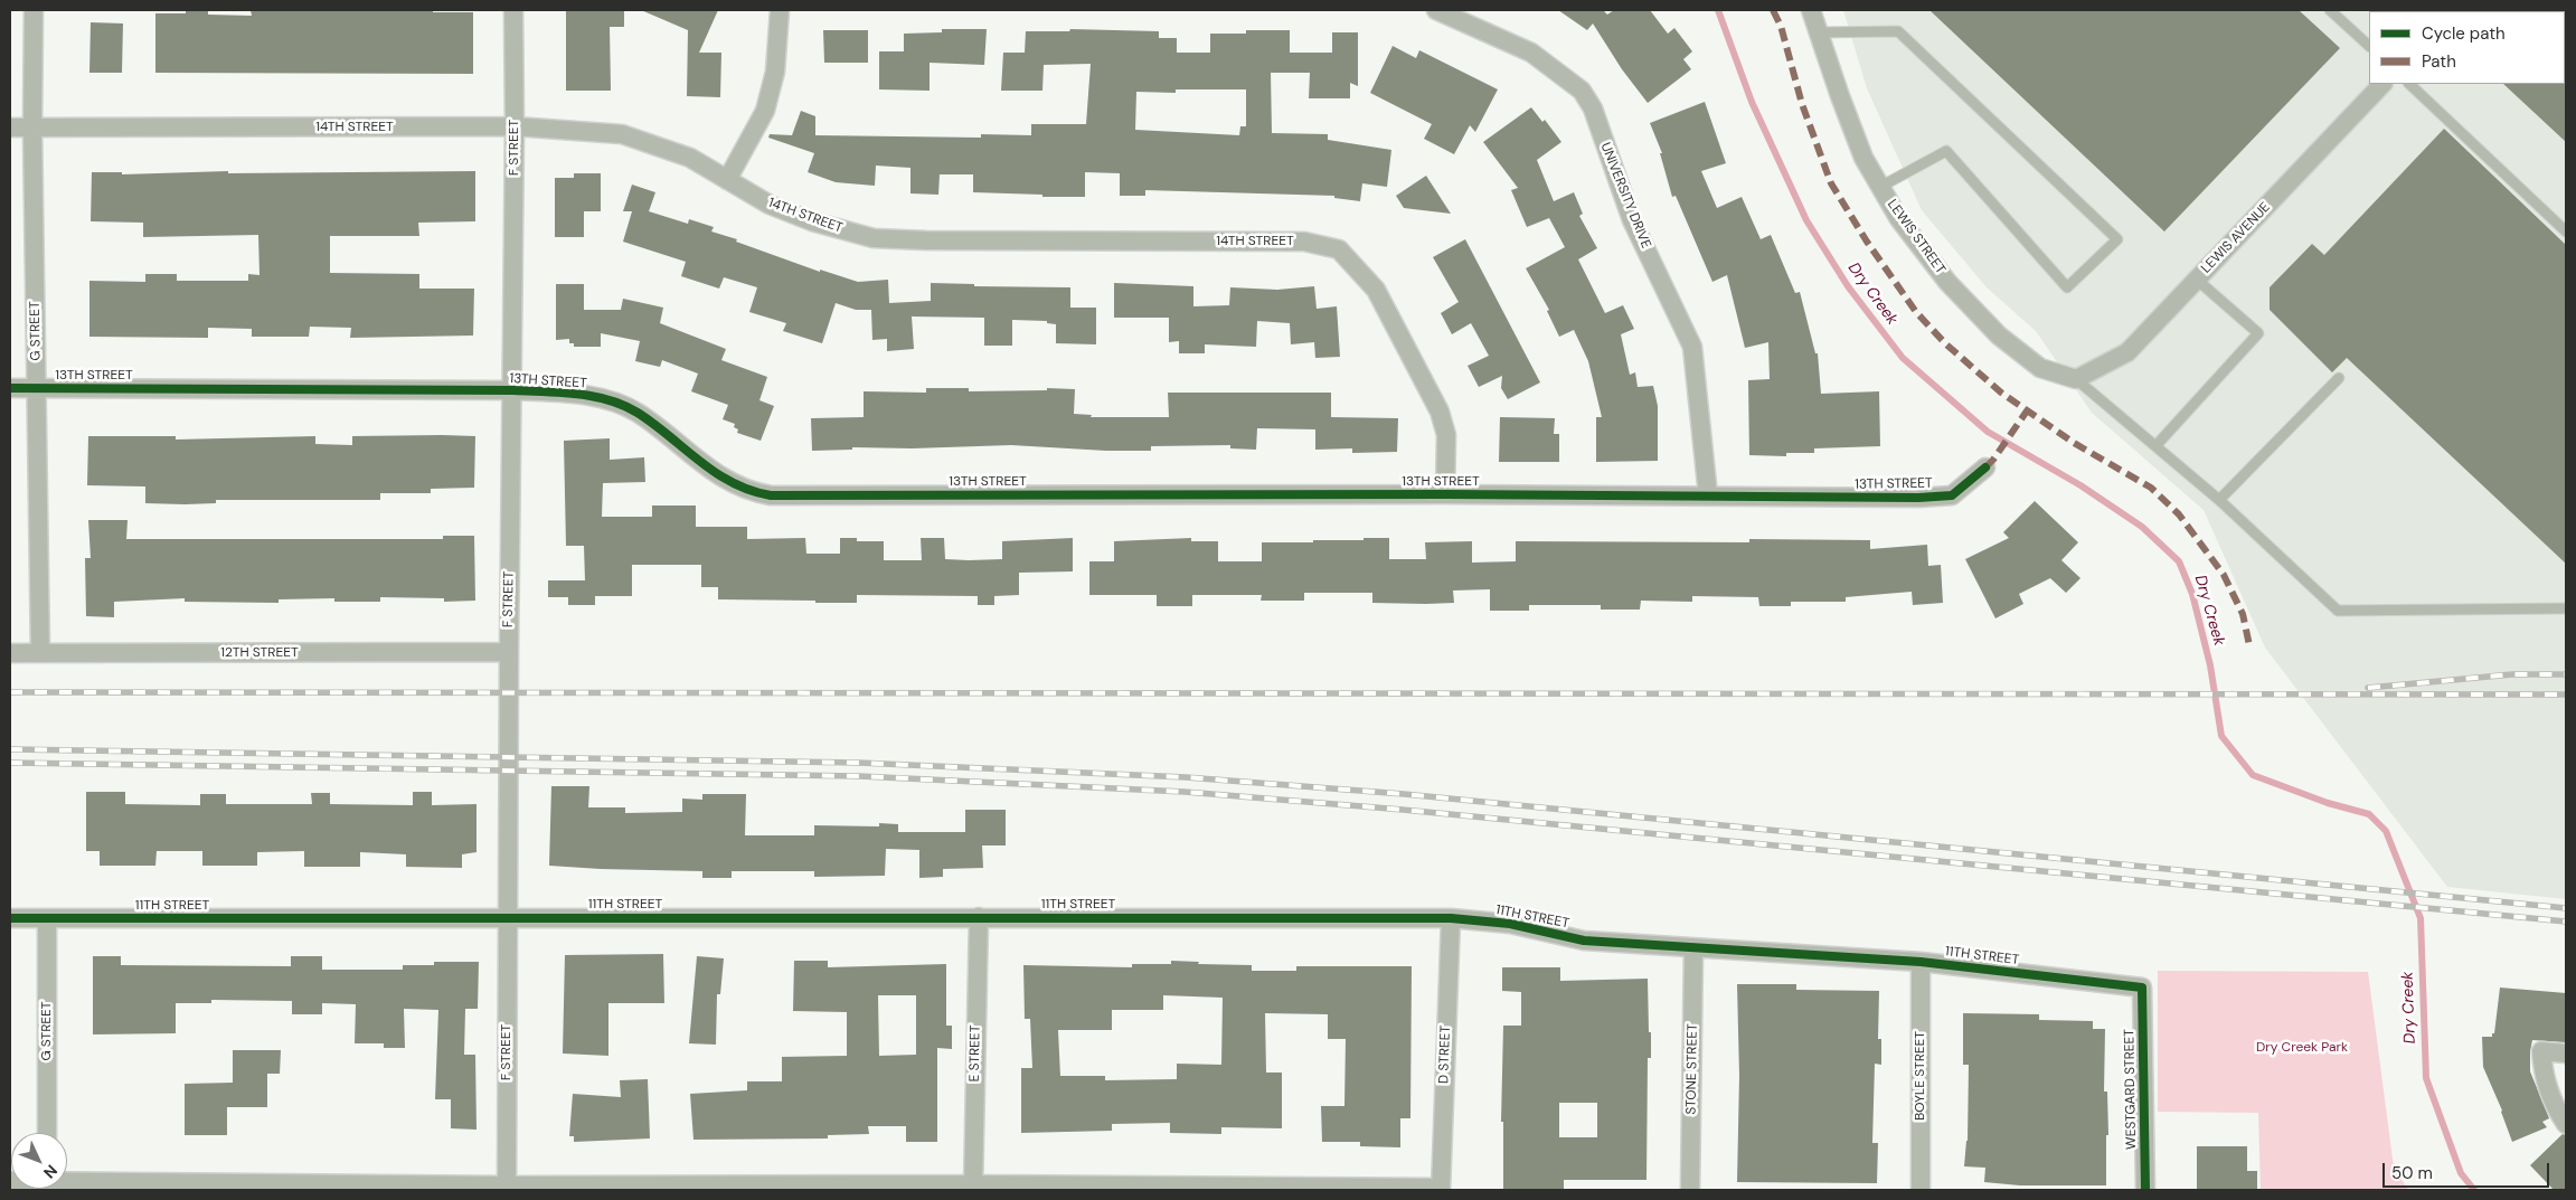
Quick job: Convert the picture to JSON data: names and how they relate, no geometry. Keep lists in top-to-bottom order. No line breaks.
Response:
{"streets":{"street":["14TH STREET","F STREET","UNIVERSITY DRIVE","LEWIS STREET","LEWIS AVENUE","G STREET","13TH STREET","12TH STREET","11TH STREET","E STREET","D STREET","STONE STREET","BOYLE STREET","WESTGARD STREET"]},"crossings":[["14TH STREET","F STREET"],["14TH STREET","G STREET"],["14TH STREET","13TH STREET"],["F STREET","13TH STREET"],["F STREET","12TH STREET"],["F STREET","11TH STREET"],["UNIVERSITY DRIVE","13TH STREET"],["LEWIS STREET","LEWIS AVENUE"],["G STREET","13TH STREET"],["G STREET","12TH STREET"],["G STREET","11TH STREET"],["11TH STREET","E STREET"],["11TH STREET","D STREET"],["11TH STREET","STONE STREET"],["11TH STREET","BOYLE STREET"],["11TH STREET","WESTGARD STREET"]],"water":["Dry Creek"],"parks":["Dry Creek Park"],"legend":["Cycle path","Path"],"scale_bar":"50 m","north":"bottom right"}
